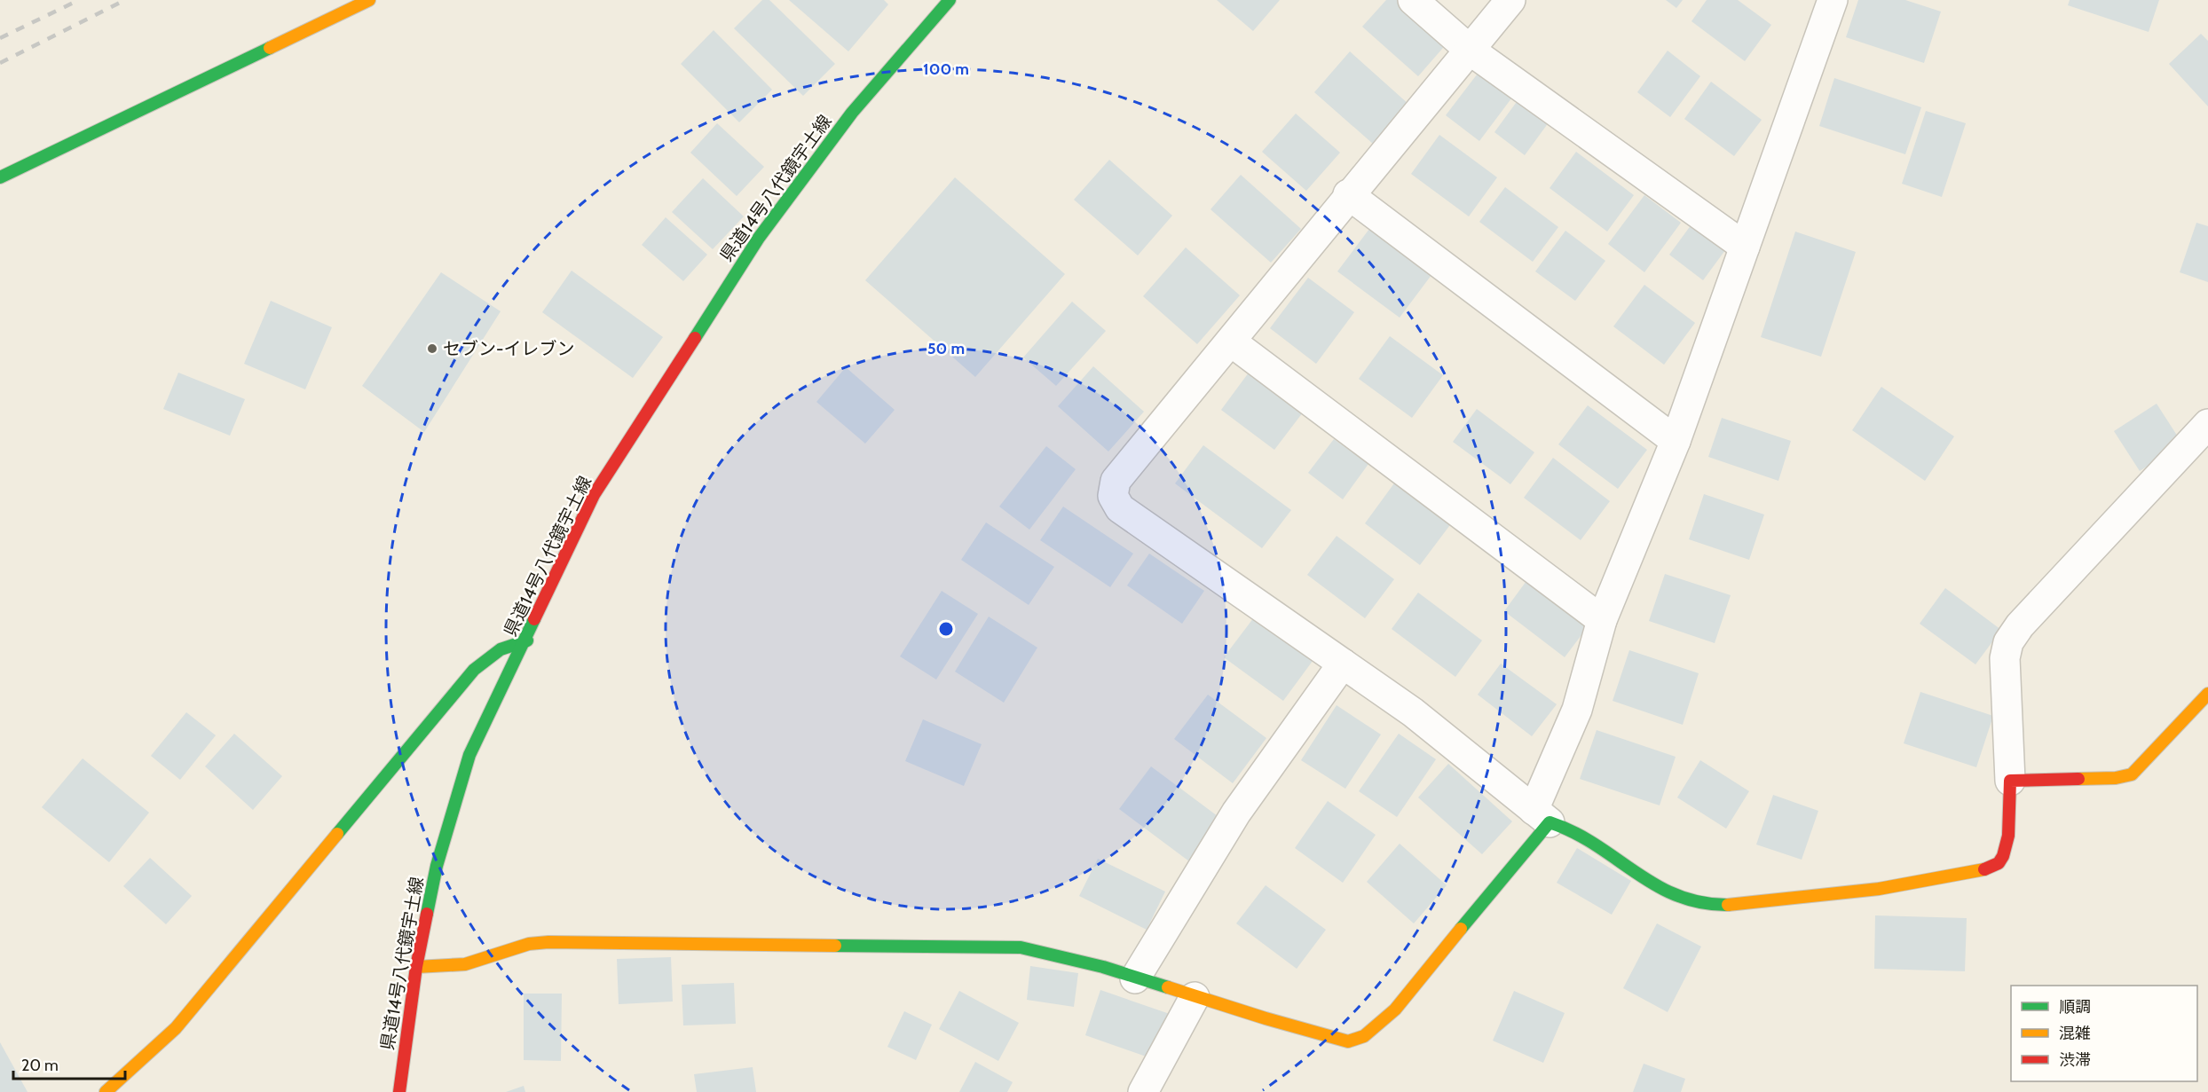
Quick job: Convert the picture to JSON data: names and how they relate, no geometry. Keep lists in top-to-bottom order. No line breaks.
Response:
{"streets":{"street":["県道14号八代鏡宇土線"]},"places":["セブン-イレブン"],"legend":["順調","混雑","渋滞"],"scale_bar":"20 m","rings":["100 m","50 m"]}
